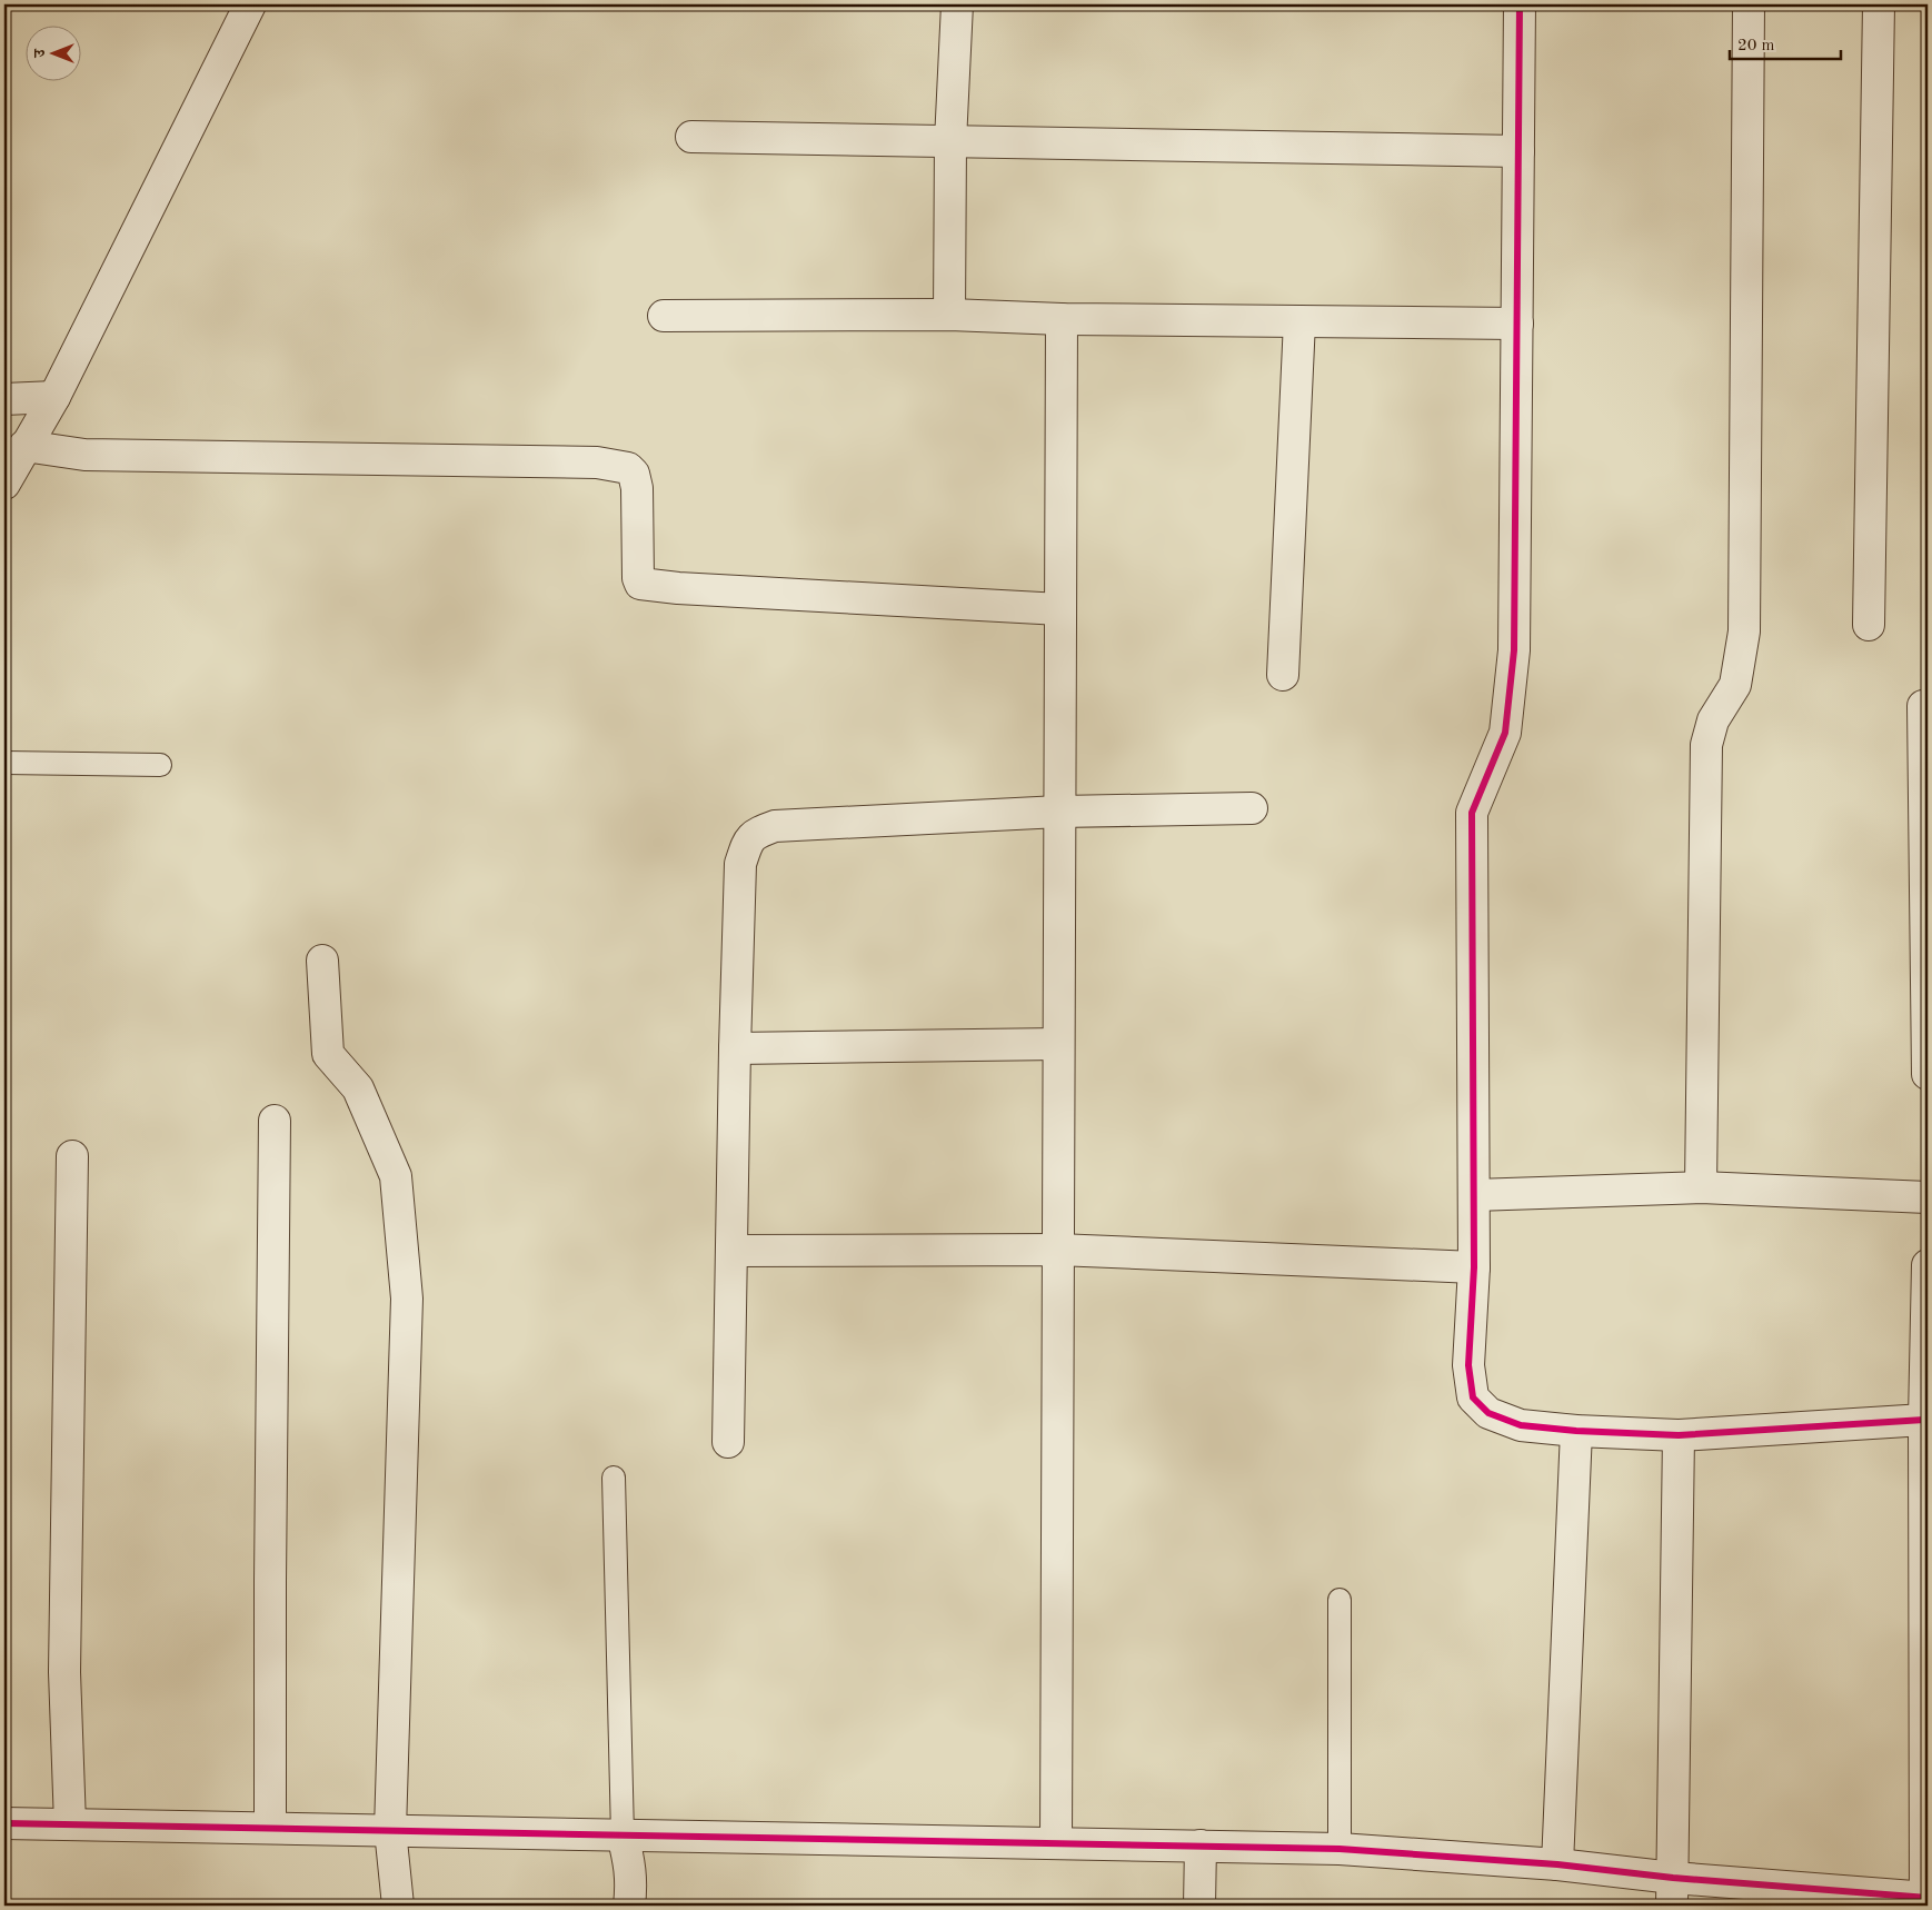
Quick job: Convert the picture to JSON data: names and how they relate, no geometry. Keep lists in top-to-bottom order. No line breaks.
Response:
{"scale_bar":"20 m","north":"left"}
